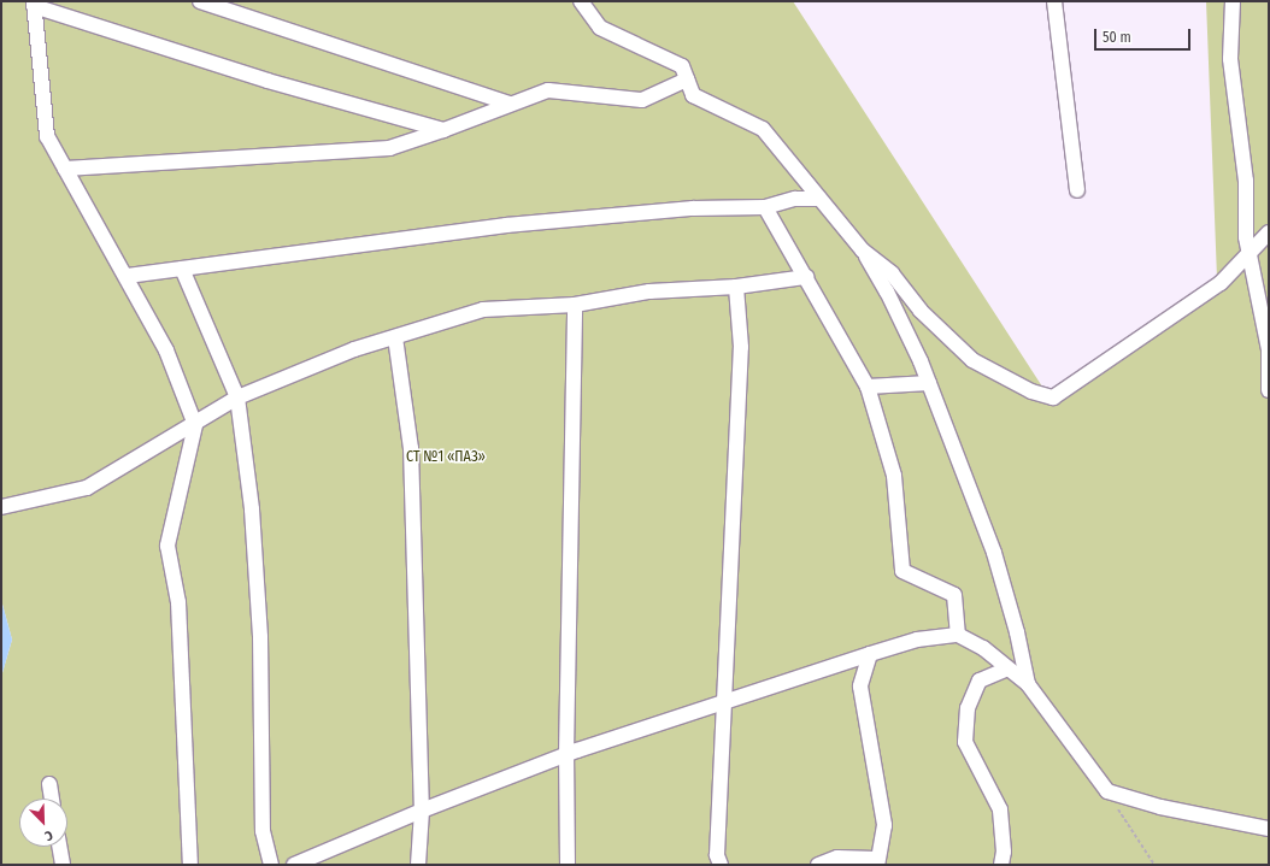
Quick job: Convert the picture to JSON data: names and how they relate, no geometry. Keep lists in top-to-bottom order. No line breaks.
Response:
{"parks":["СТ №1 «ПАЗ»"],"scale_bar":"50 m","north":"bottom right"}
